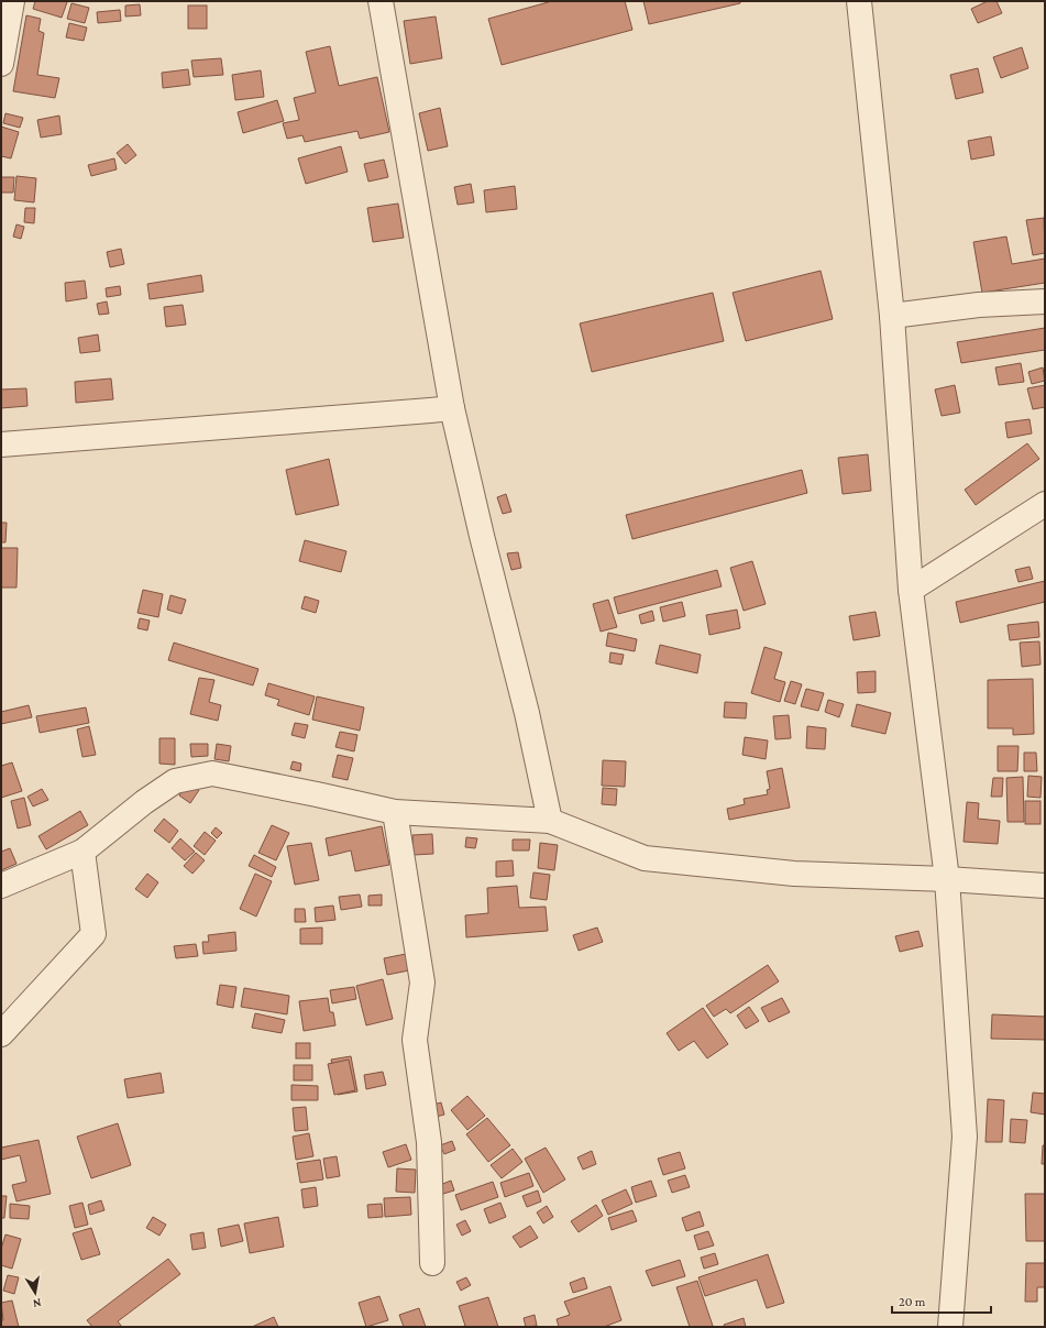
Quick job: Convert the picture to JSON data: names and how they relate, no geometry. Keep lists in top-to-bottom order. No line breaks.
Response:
{"scale_bar":"20 m","north":"bottom"}
